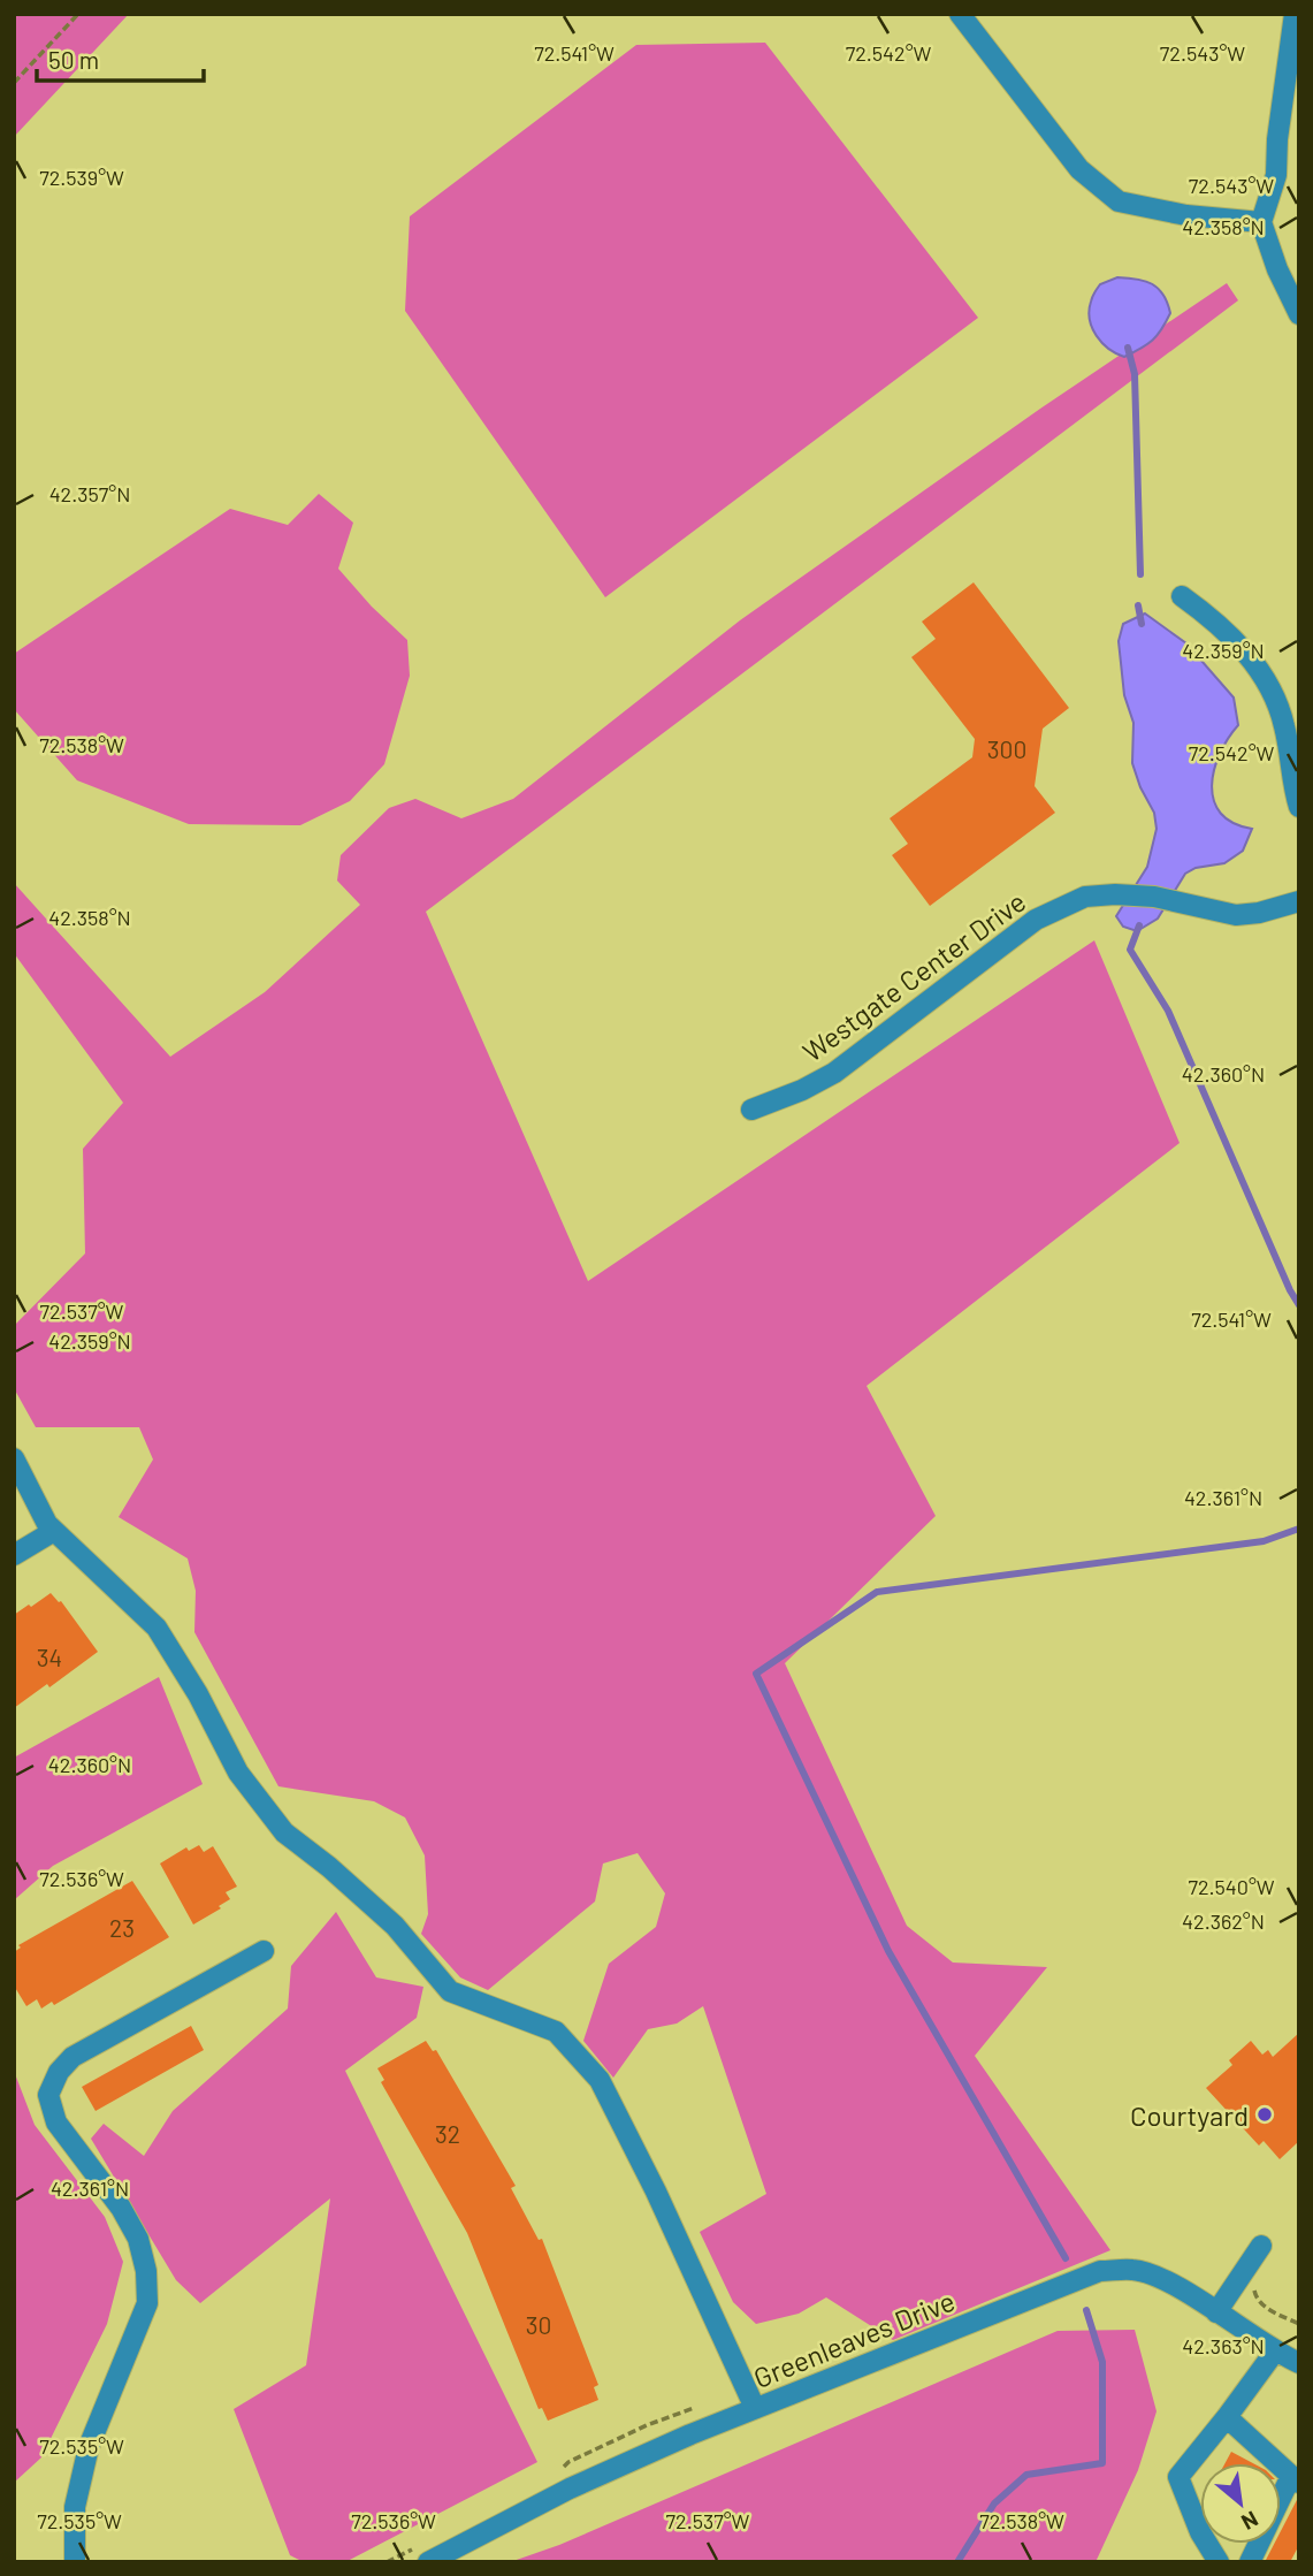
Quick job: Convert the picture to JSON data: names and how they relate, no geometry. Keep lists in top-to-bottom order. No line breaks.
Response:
{"streets":{"street":["Westgate Center Drive","Greenleaves Drive"]},"places":["Courtyard"],"house_numbers":["300","34","23","32","30"],"scale_bar":"50 m","north":"bottom right","coordinates":["72.541°W","72.542°W","72.543°W","72.539°W","42.358°N","42.357°N","42.359°N","72.538°W","42.360°N","72.537°W","42.361°N","72.536°W","72.540°W","42.362°N","42.363°N","72.535°W"]}
